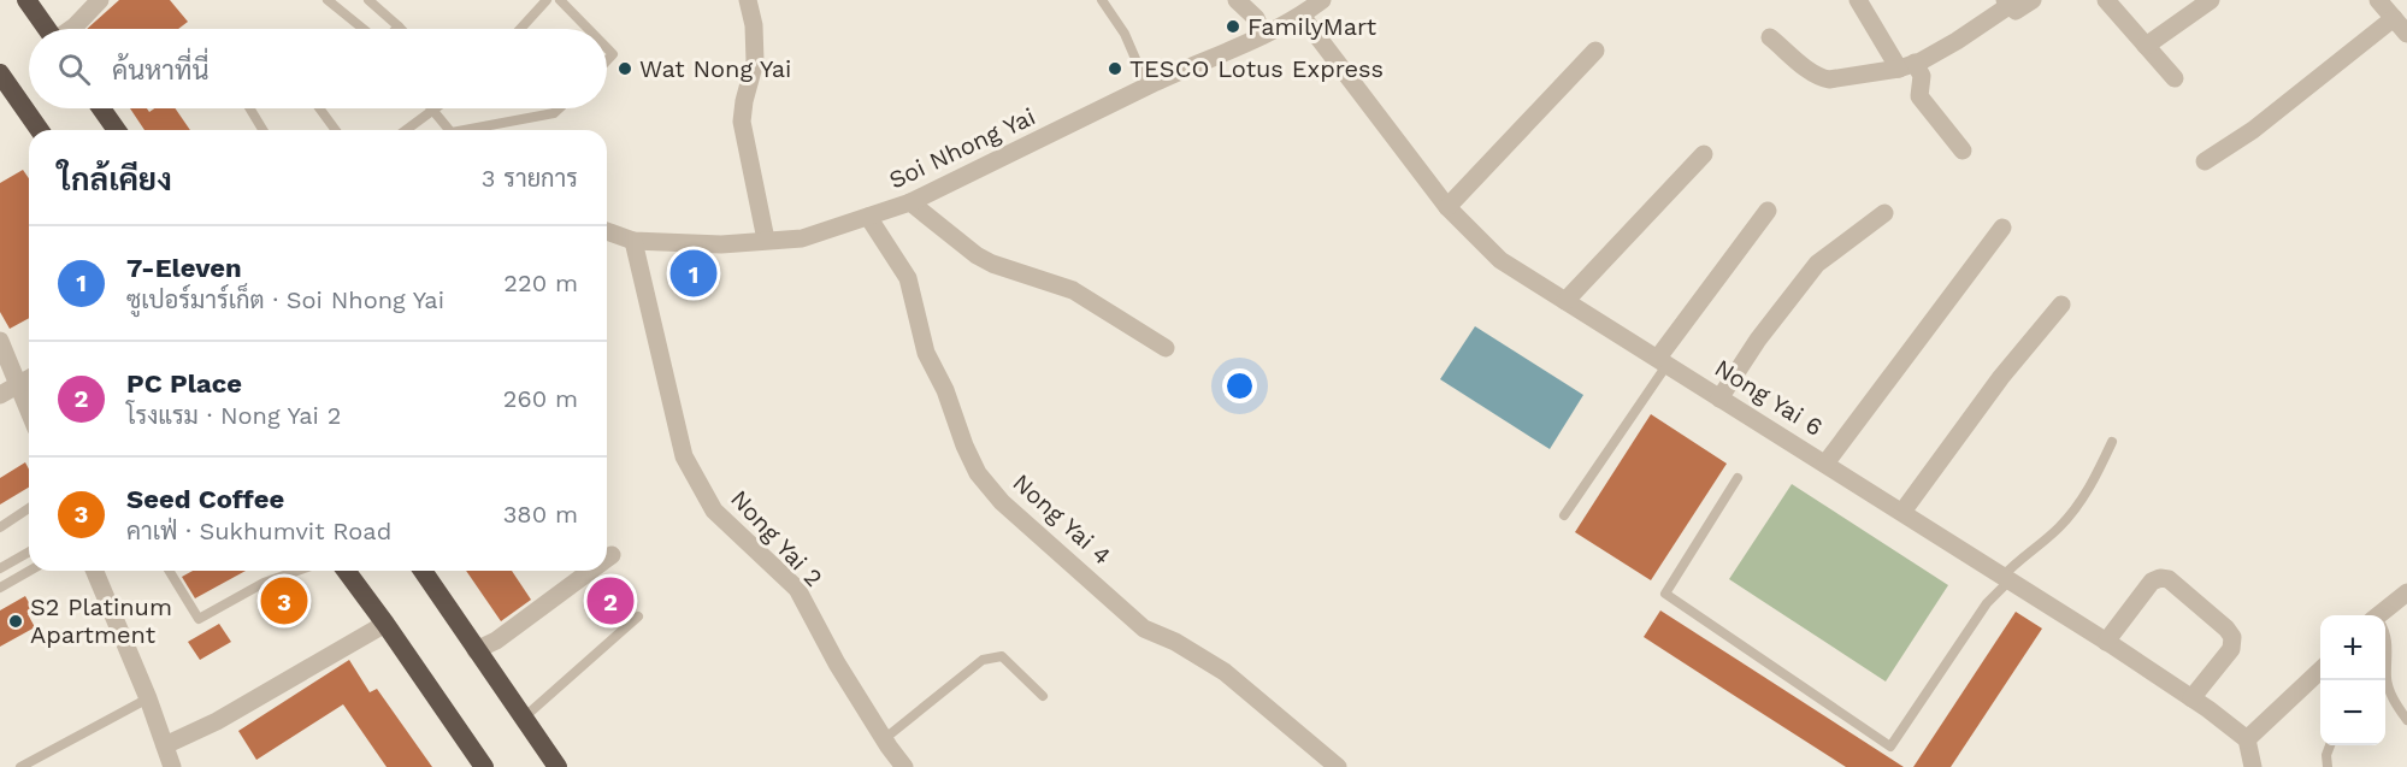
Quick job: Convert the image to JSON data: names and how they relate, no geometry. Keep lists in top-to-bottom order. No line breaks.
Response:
{"streets":{"street":["Soi Nhong Yai","Nong Yai 6","Nong Yai 4","Nong Yai 2"]},"crossings":[["Soi Nhong Yai","Nong Yai 6"],["Soi Nhong Yai","Nong Yai 4"],["Soi Nhong Yai","Nong Yai 2"]],"places":["FamilyMart","Wat Nong Yai","TESCO Lotus Express","S2 Platinum Apartment"],"page":{"search":"ค้นหาที่นี่","heading":["ใกล้เคียง","3 รายการ"],"list":[{"mark":"1","name":"7-Eleven","note":"ซูเปอร์มาร์เก็ต · Soi Nhong Yai","value":"220 m"},{"mark":"2","name":"PC Place","note":"โรงแรม · Nong Yai 2","value":"260 m"},{"mark":"3","name":"Seed Coffee","note":"คาเฟ่ · Sukhumvit Road","value":"380 m"}],"pins":["1","2","3"],"map_buttons":["+","−"]}}
